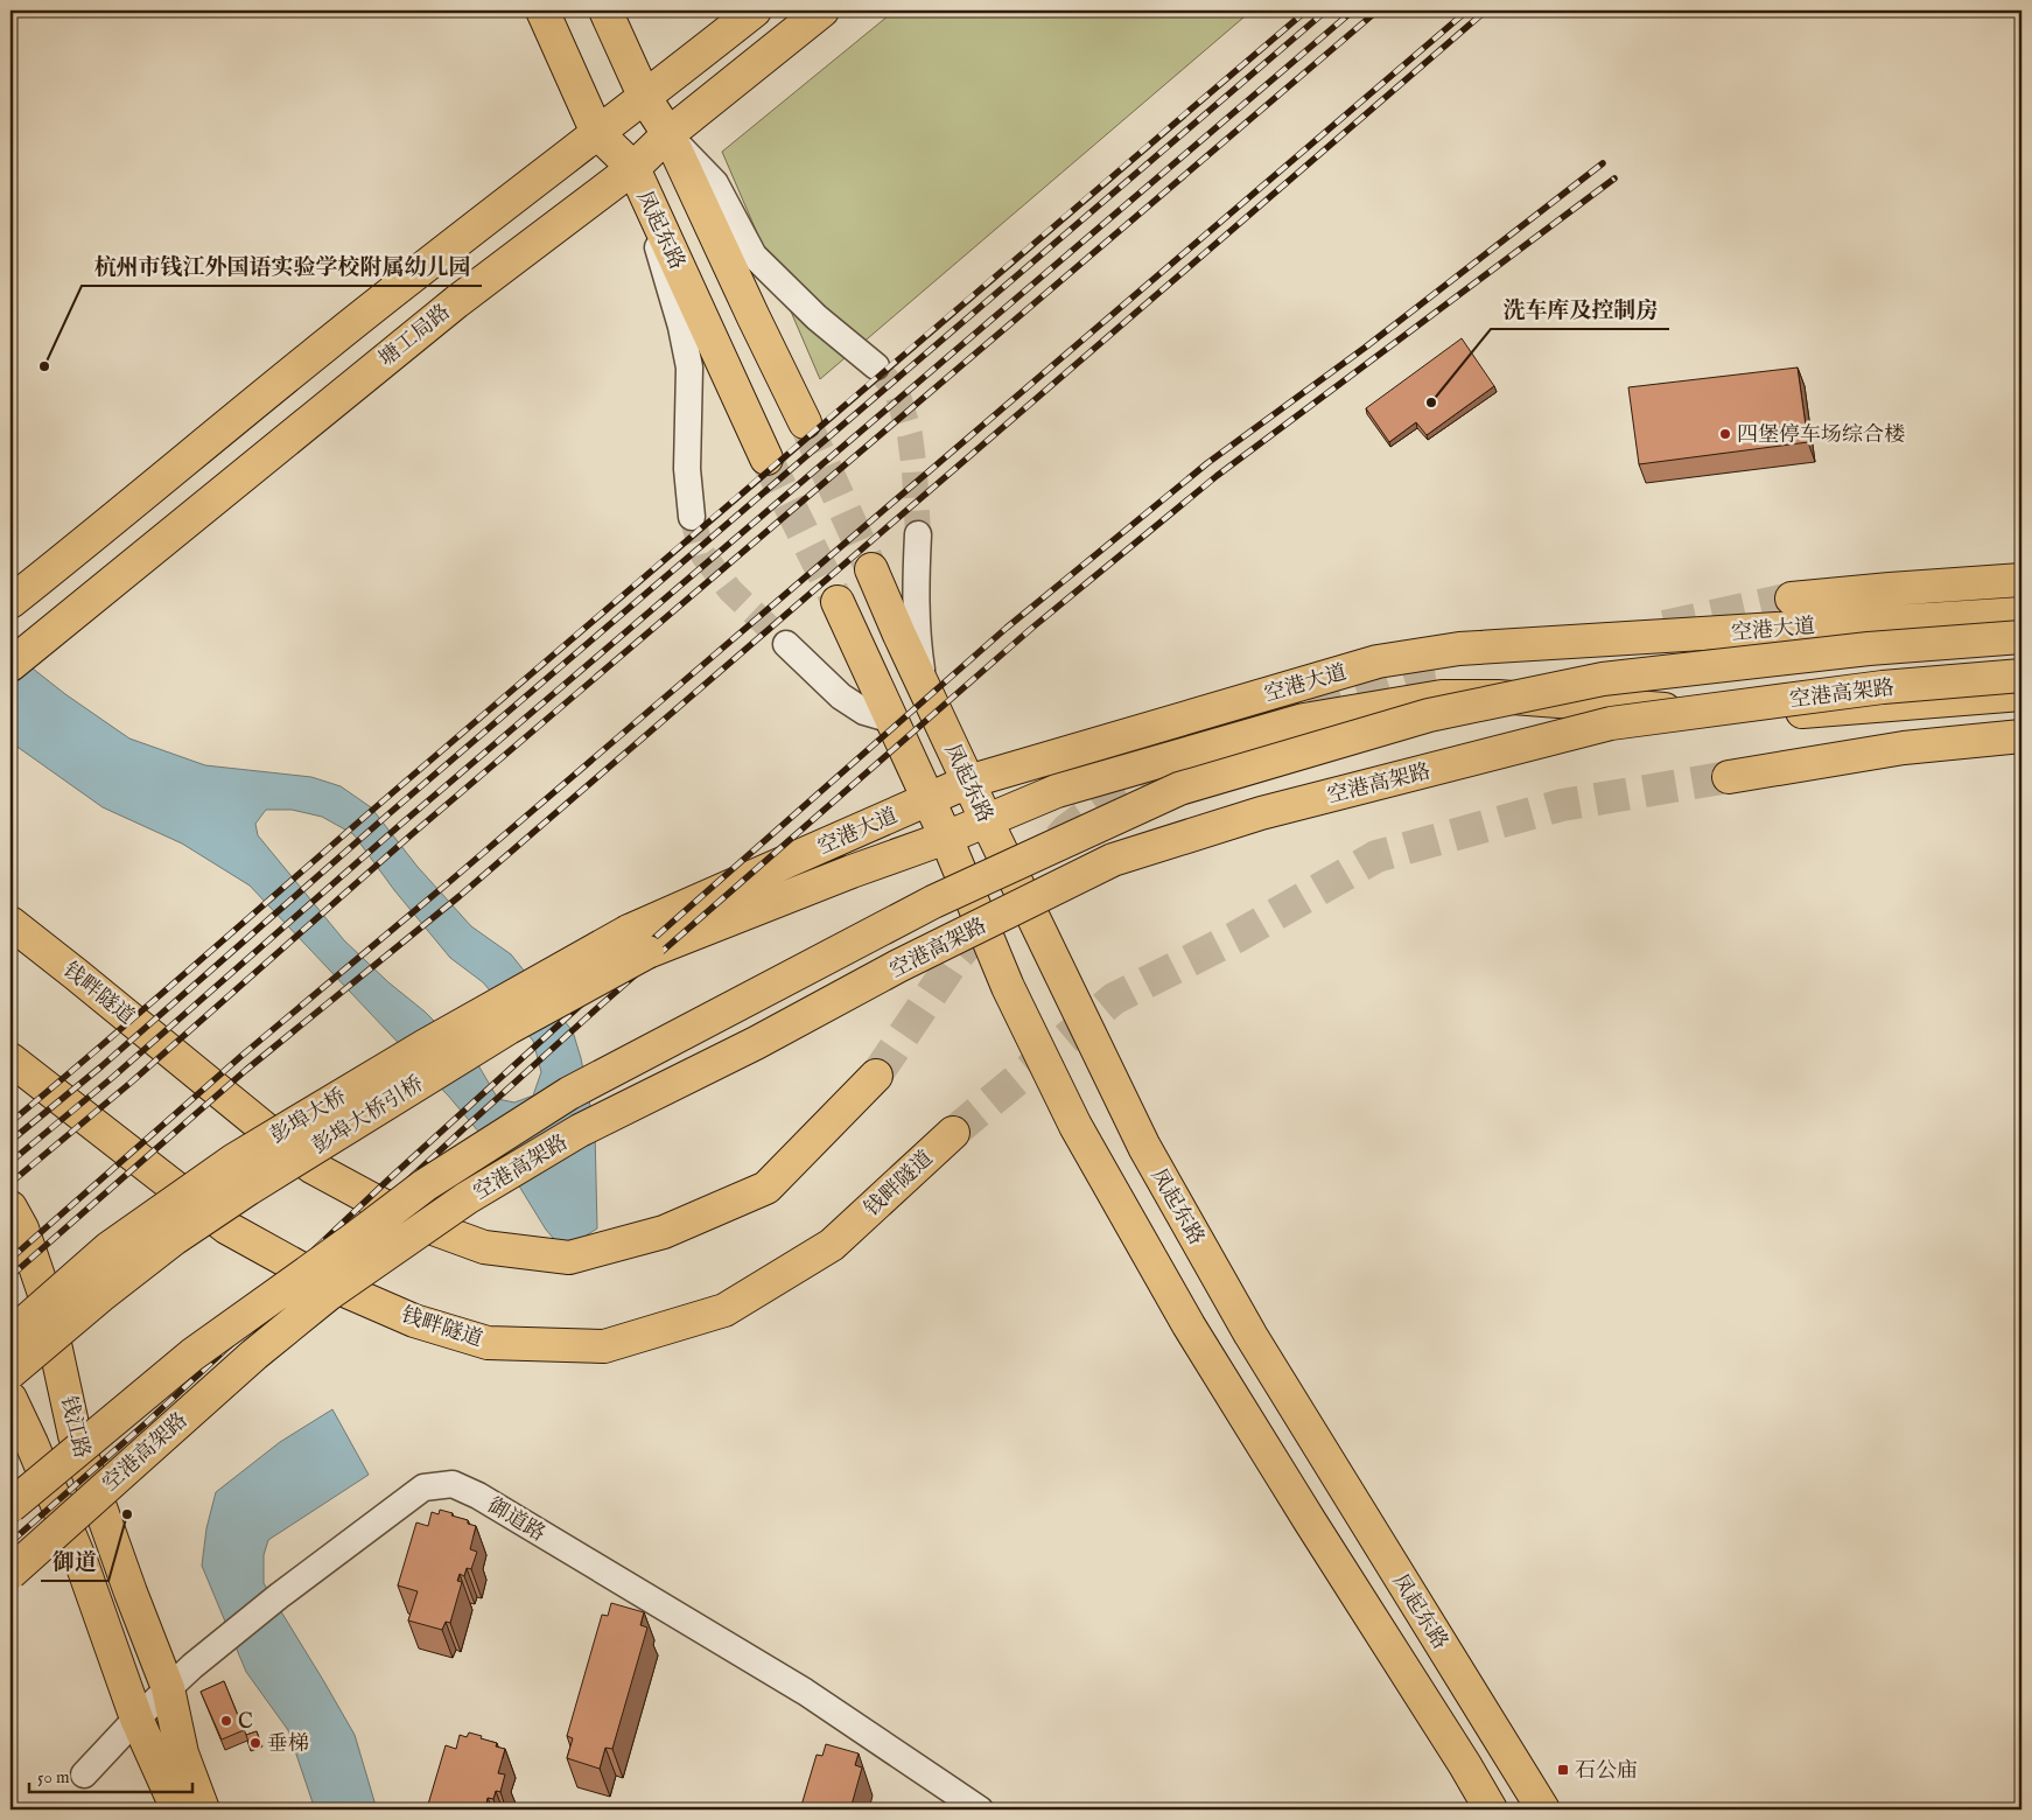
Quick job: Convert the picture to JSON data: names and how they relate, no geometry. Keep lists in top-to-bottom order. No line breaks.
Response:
{"streets":{"main road":["凤起东路","塘工局路","空港大道","空港高架路","钱畔隧道","彭埠大桥引桥","彭埠大桥","钱江路"],"street":["御道路"]},"crossings":[["凤起东路","塘工局路"],["凤起东路","空港大道"],["空港大道","彭埠大桥引桥"],["空港大道","彭埠大桥"],["彭埠大桥引桥","彭埠大桥"],["钱江路","御道路"]],"places":{"other":["杭州市钱江外国语实验学校附属幼儿园","洗车库及控制房","四堡停车场综合楼","御道","C","垂梯"],"transit":["石公庙"]},"scale_bar":"50 m"}
